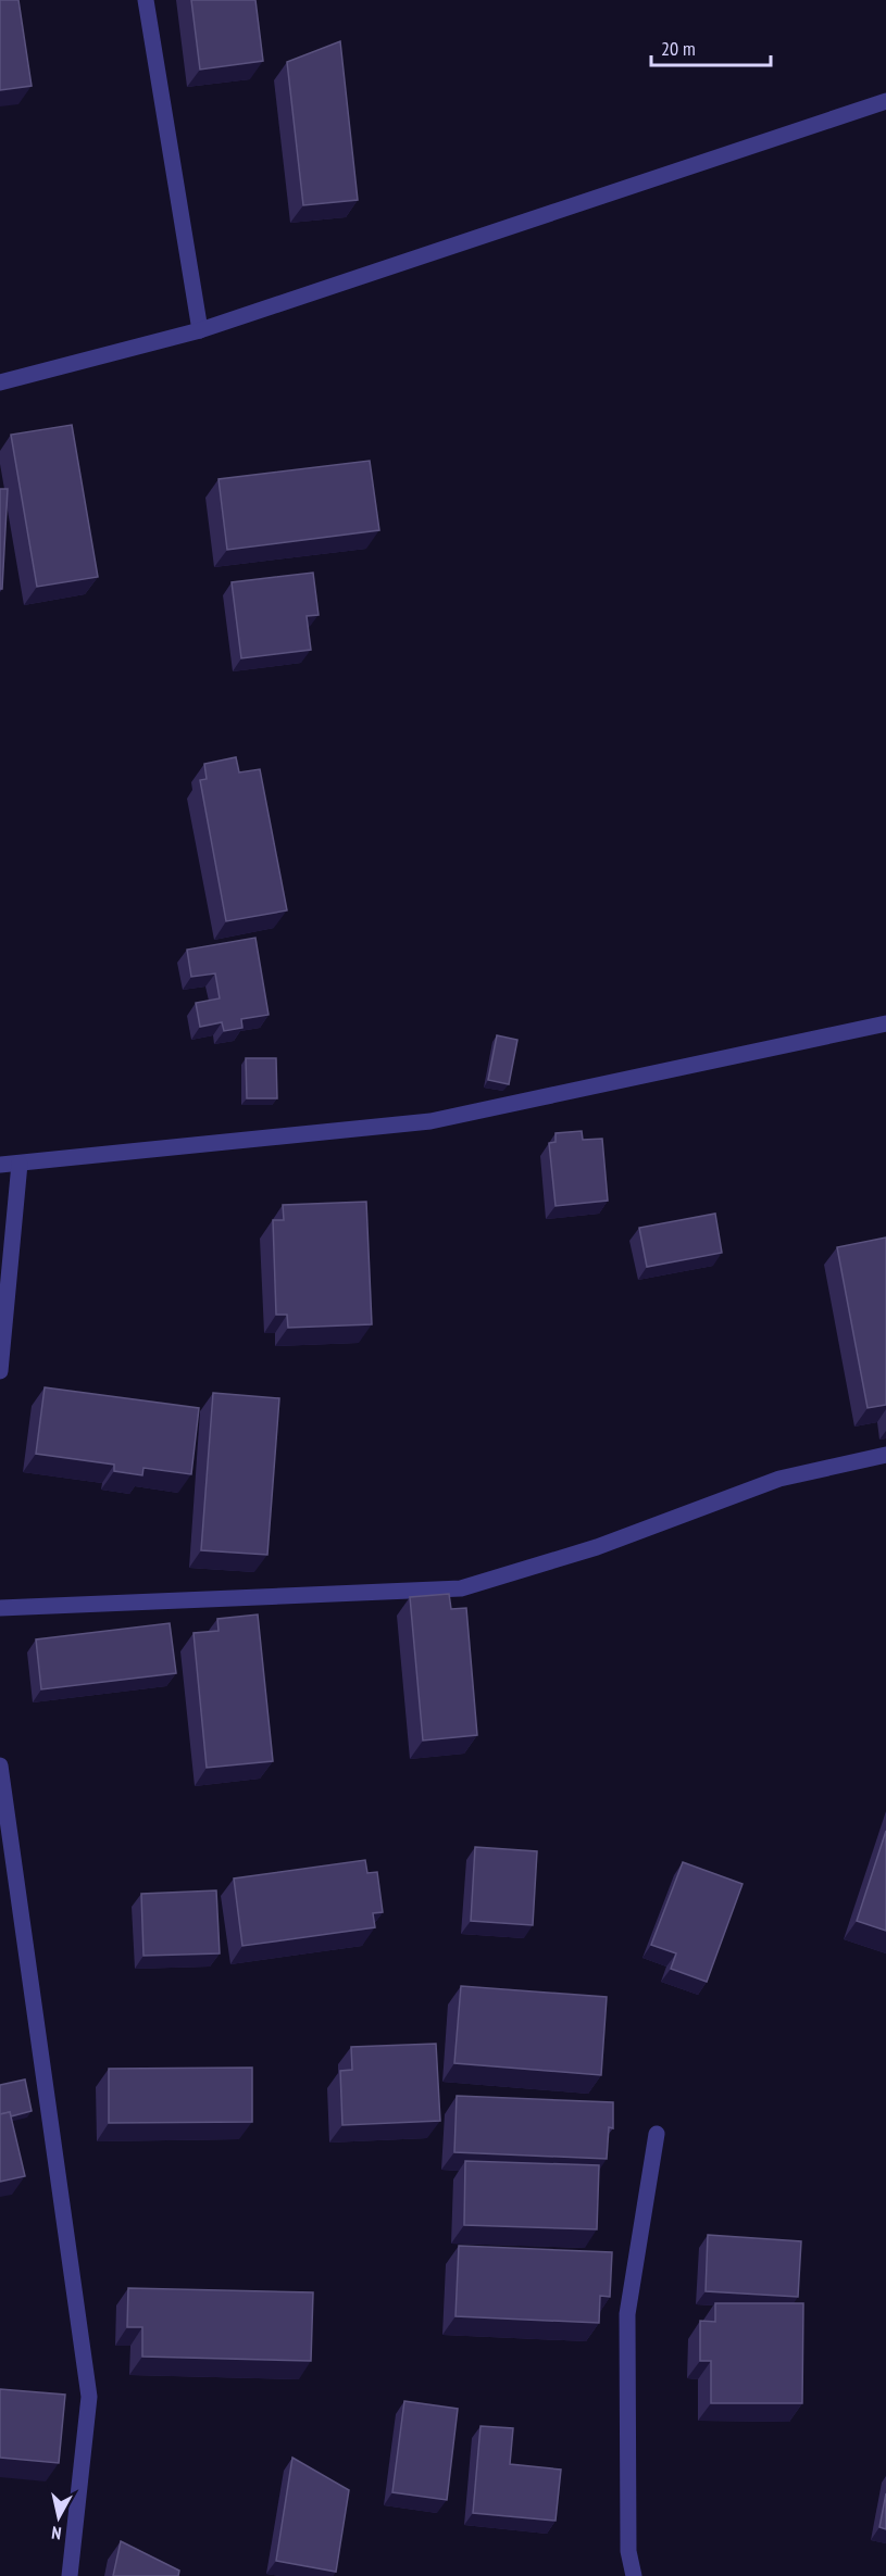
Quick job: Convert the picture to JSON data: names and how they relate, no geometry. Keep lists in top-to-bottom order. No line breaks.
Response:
{"scale_bar":"20 m","north":"bottom"}
